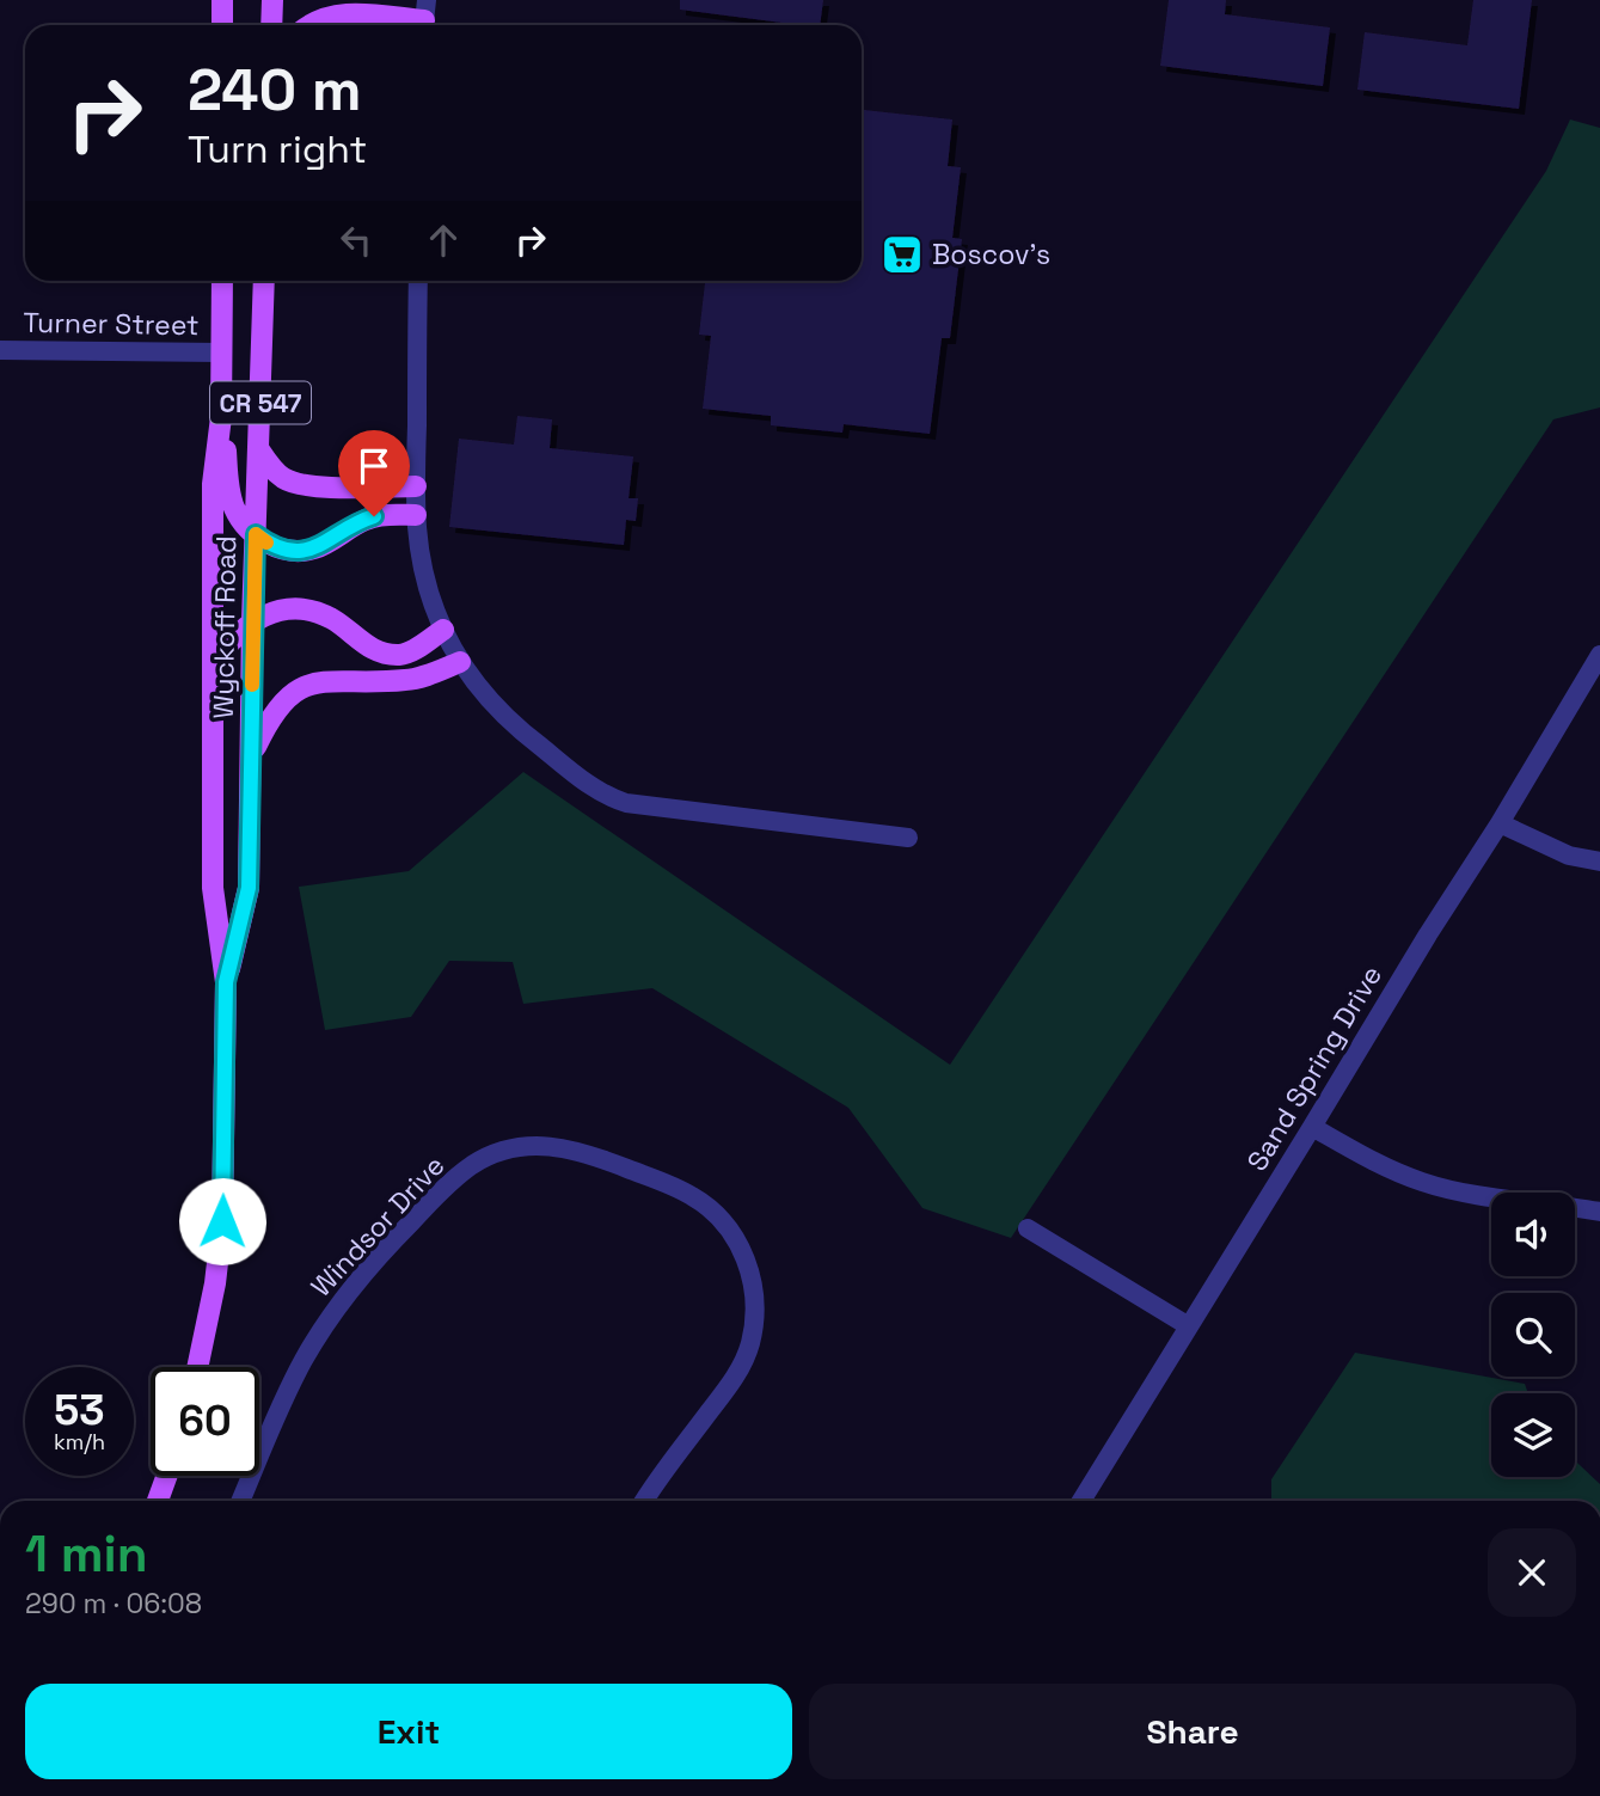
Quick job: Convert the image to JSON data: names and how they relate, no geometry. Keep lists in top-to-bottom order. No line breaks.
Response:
{"streets":{"main road":["CR 547","Wyckoff Road"],"street":["Turner Street","Sand Spring Drive","Windsor Drive"]},"crossings":[["Turner Street","Wyckoff Road"]],"places":{"supermarket":["Boscov's"]},"page":{"turn":["240 m","Turn right"],"speed":"53 km/h","limit":"60","heading":["1 min","290 m · 06:08"],"buttons":["Exit","Share"]}}
